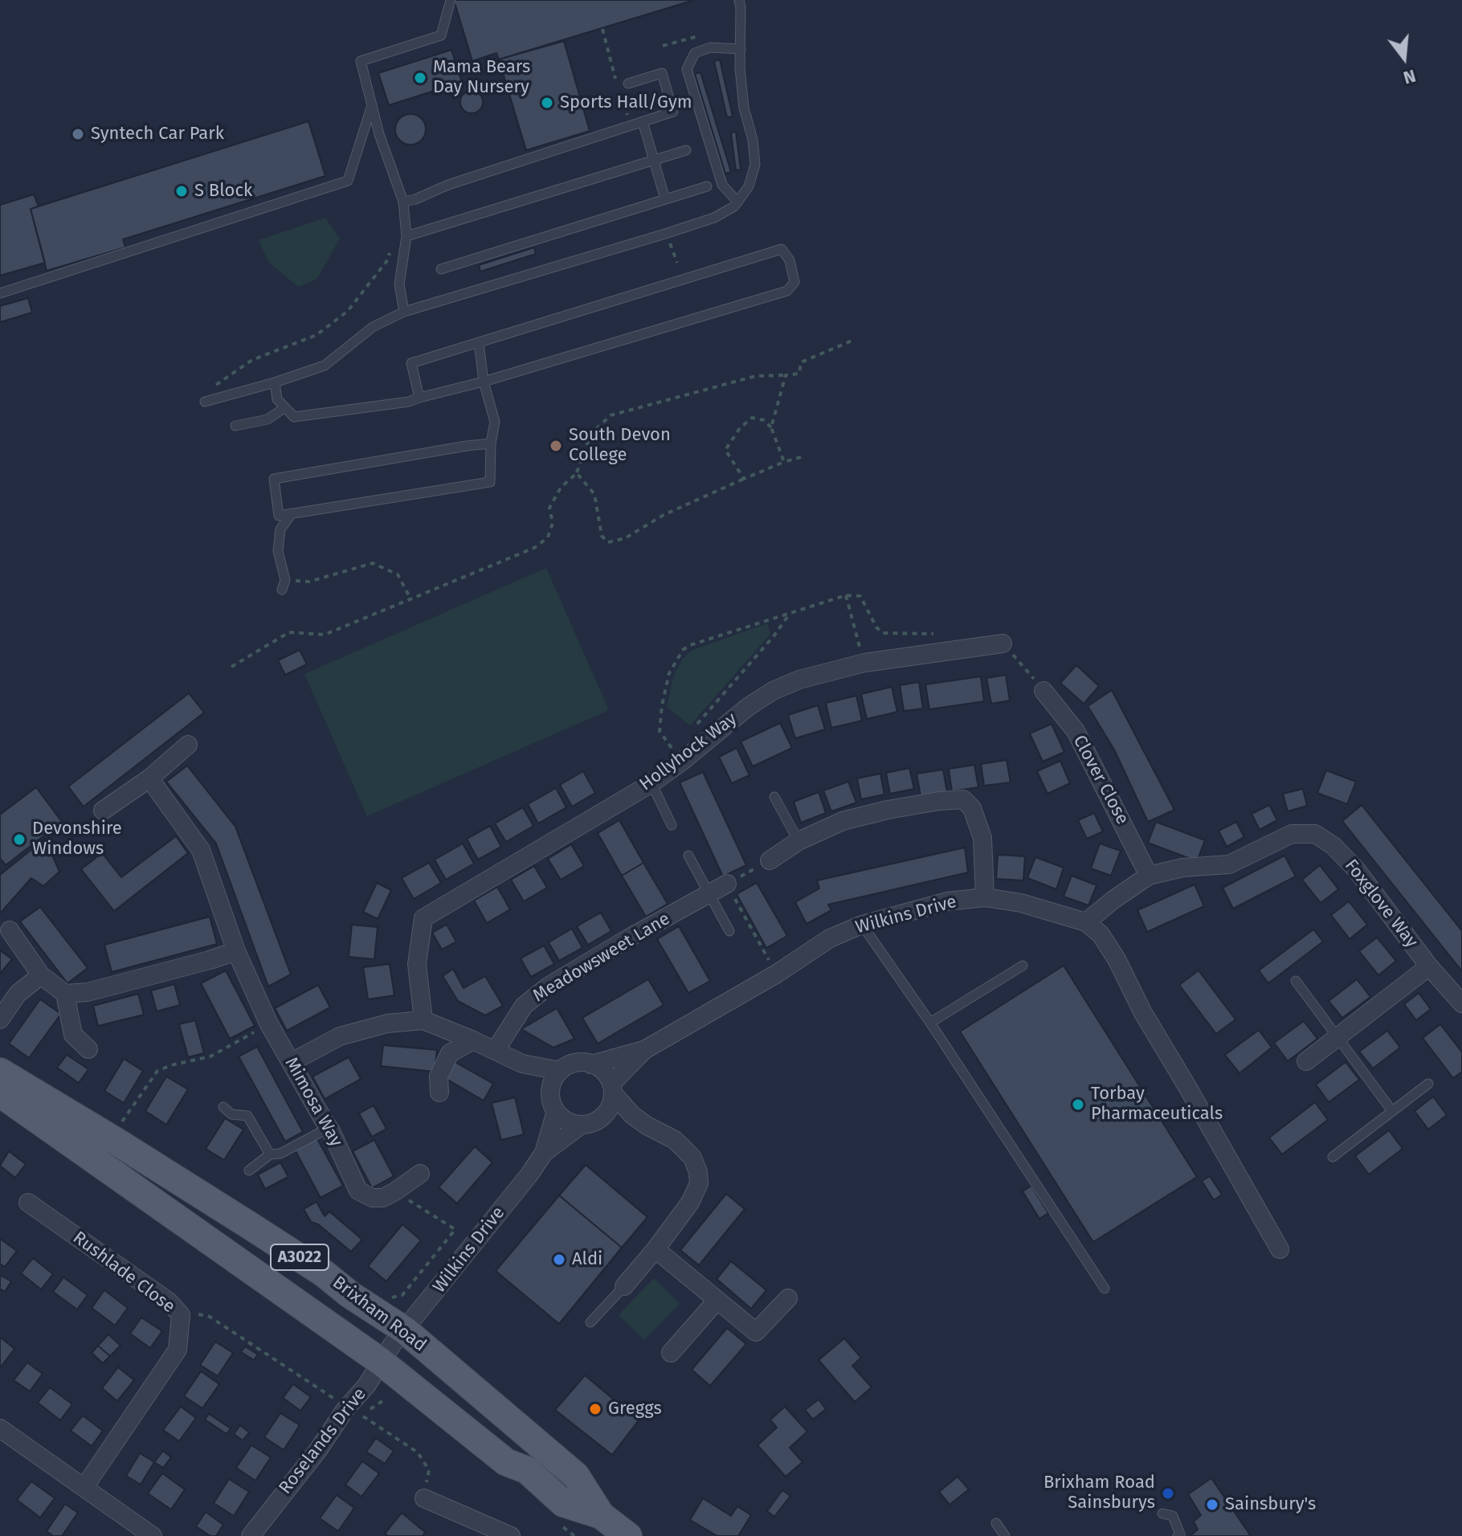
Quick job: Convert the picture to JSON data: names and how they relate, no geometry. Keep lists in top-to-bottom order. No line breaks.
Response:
{"streets":{"main road":["A3022","Brixham Road"],"street":["Hollyhock Way","Clover Close","Foxglove Way","Wilkins Drive","Meadowsweet Lane","Mimosa Way","Rushlade Close","Roselands Drive"]},"crossings":[["Clover Close","Foxglove Way"],["Wilkins Drive","Brixham Road"],["Wilkins Drive","Roselands Drive"],["Brixham Road","Roselands Drive"]],"places":["Mama Bears Day Nursery","Sports Hall/Gym","Syntech Car Park","S Block","South Devon College","Devonshire Windows","Torbay Pharmaceuticals","Aldi","Greggs","Brixham Road Sainsburys","Sainsbury's"],"north":"bottom"}
